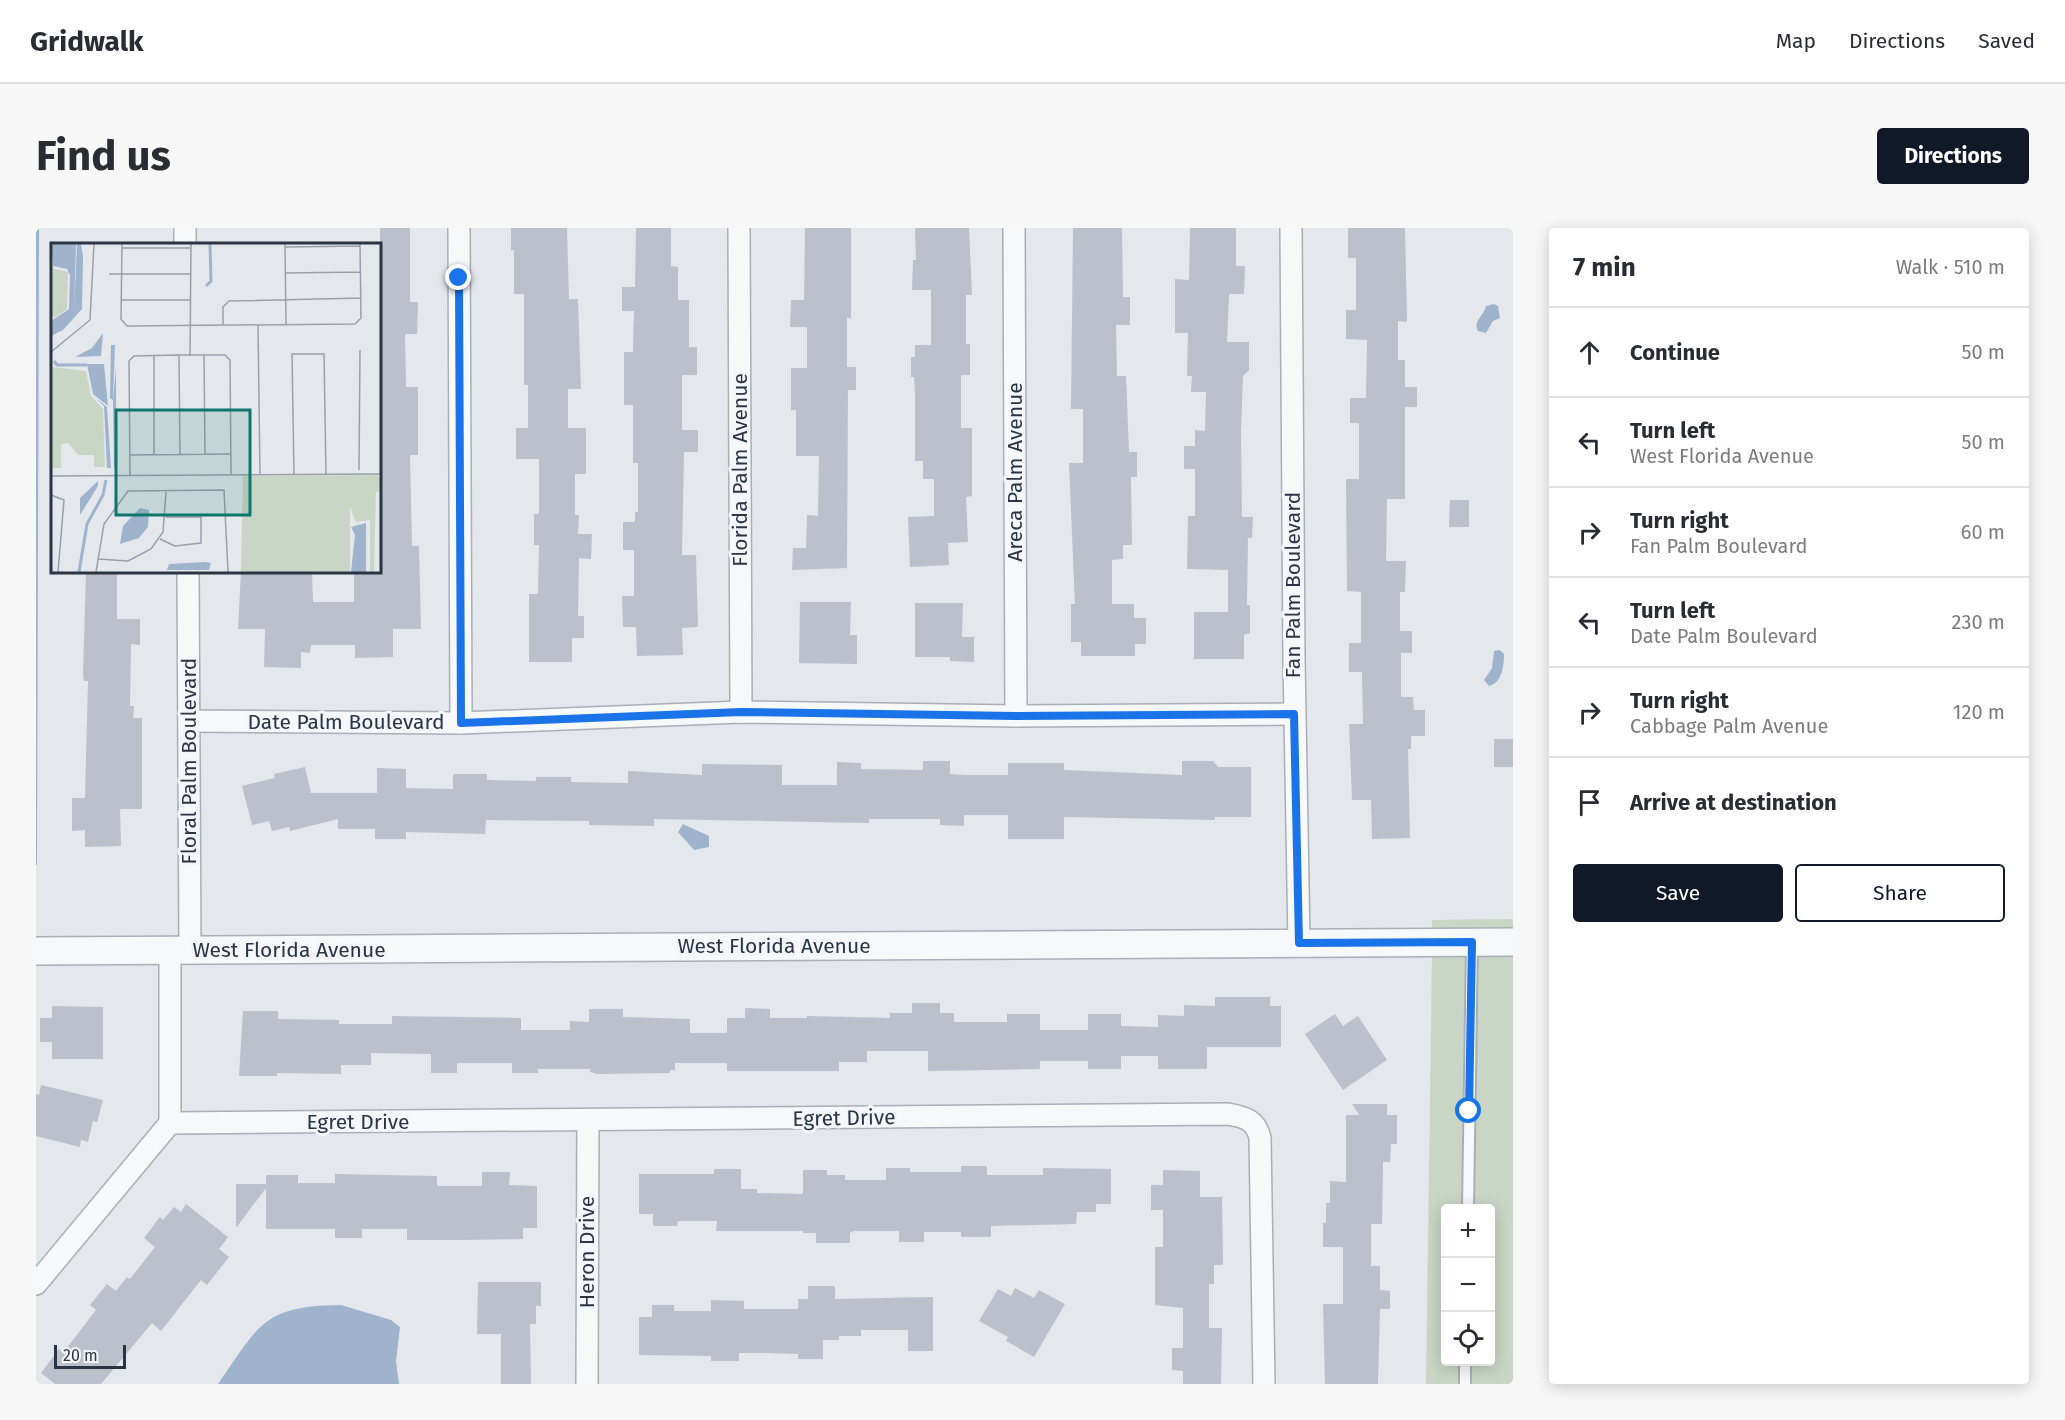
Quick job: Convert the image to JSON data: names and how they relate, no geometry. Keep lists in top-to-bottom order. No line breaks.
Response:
{"streets":{"street":["Florida Palm Avenue","Areca Palm Avenue","Fan Palm Boulevard","Date Palm Boulevard","Floral Palm Boulevard","West Florida Avenue","Egret Drive","Heron Drive"]},"crossings":[["Florida Palm Avenue","Date Palm Boulevard"],["Areca Palm Avenue","Date Palm Boulevard"],["Fan Palm Boulevard","Date Palm Boulevard"],["Fan Palm Boulevard","West Florida Avenue"],["Date Palm Boulevard","Floral Palm Boulevard"],["Floral Palm Boulevard","West Florida Avenue"],["Egret Drive","Heron Drive"]],"scale_bar":"20 m","page":{"header":"Gridwalk","nav":["Map","Directions","Saved"],"buttons":["Directions",["Save","Share"]],"title":"Find us","heading":["7 min","Walk · 510 m"],"list":[["Continue","50 m"],["Turn left","West Florida Avenue","50 m"],["Turn right","Fan Palm Boulevard","60 m"],["Turn left","Date Palm Boulevard","230 m"],["Turn right","Cabbage Palm Avenue","120 m"],"Arrive at destination"],"map_buttons":["+","−"],"scale":"20 m"}}
